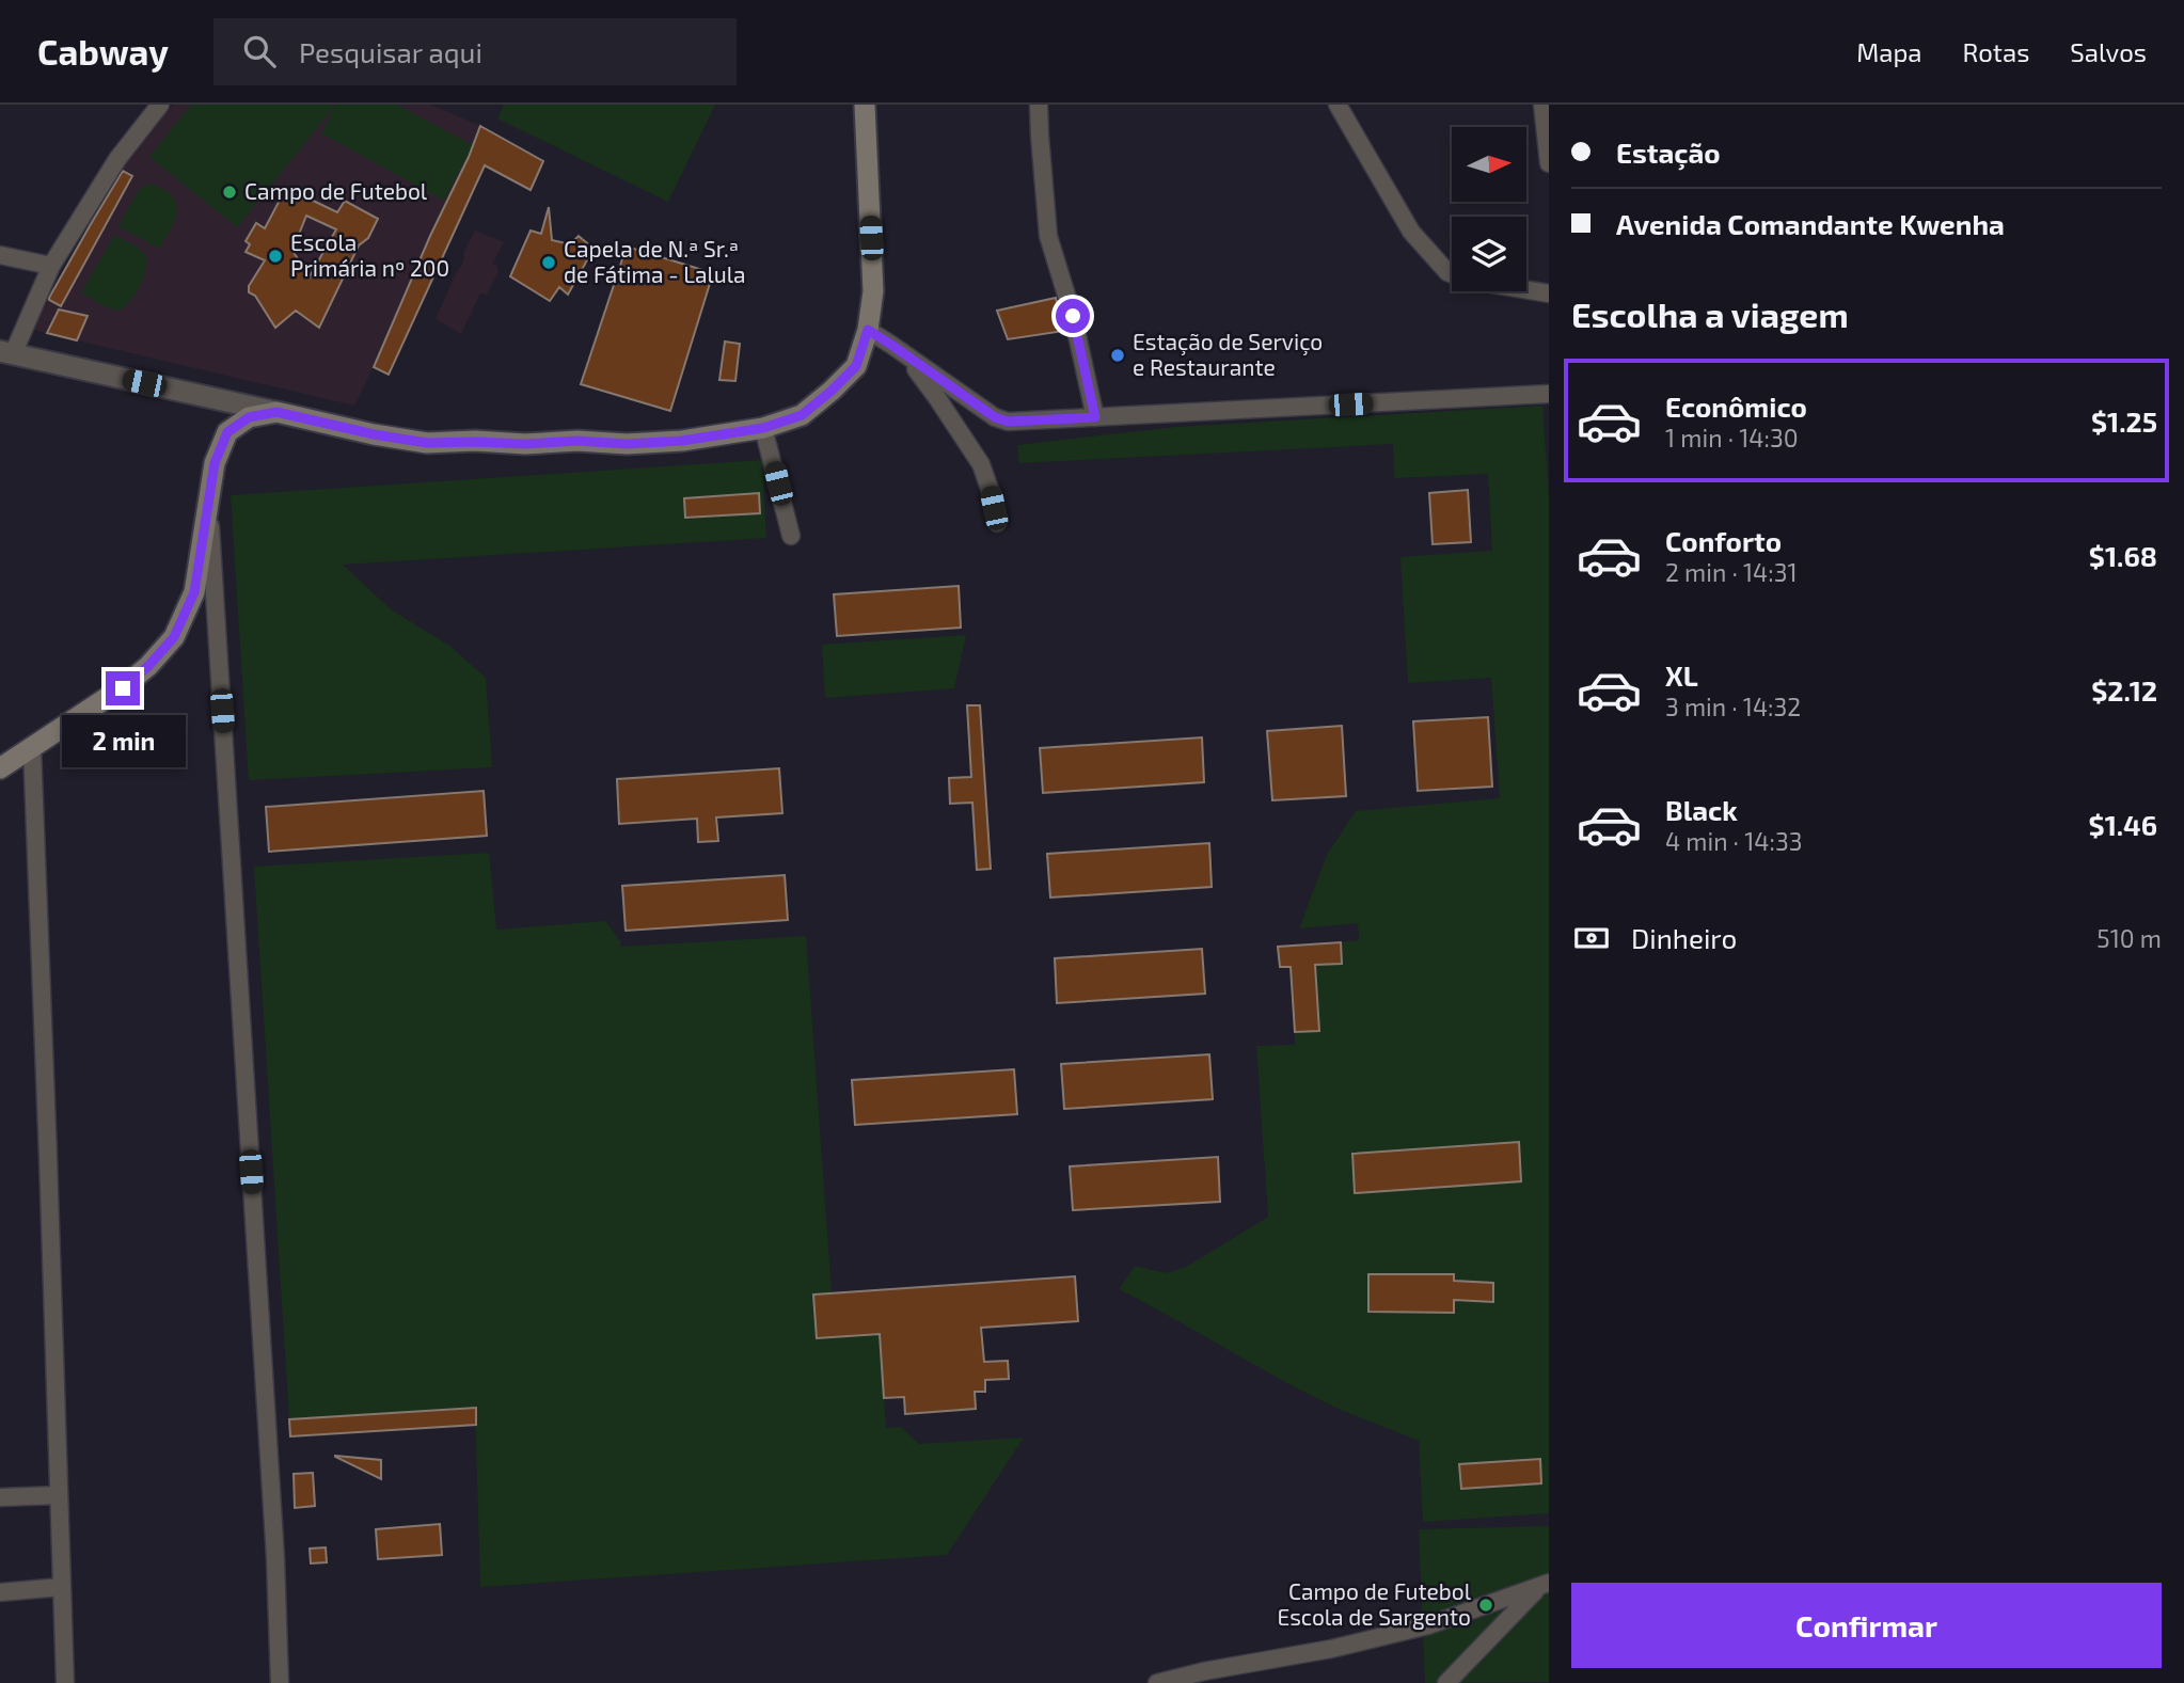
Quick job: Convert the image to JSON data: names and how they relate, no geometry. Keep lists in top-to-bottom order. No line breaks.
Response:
{"places":["Campo de Futebol","Escola Primária nº 200","Capela de N.ª Sr.ª de Fátima - Lalula","Estação de Serviço e Restaurante","Campo de Futebol Escola de Sargento"],"north":"right","page":{"header":"Cabway","search":"Pesquisar aqui","nav":["Mapa","Rotas","Salvos"],"banner":["Estação","Avenida Comandante Kwenha"],"heading":"Escolha a viagem","list":[{"name":"Econômico","note":"1 min · 14:30","value":"$1.25"},{"name":"Conforto","note":"2 min · 14:31","value":"$1.68"},{"name":"XL","note":"3 min · 14:32","value":"$2.12"},{"name":"Black","note":"4 min · 14:33","value":"$1.46"}],"bubble":"2 min","pay":["Dinheiro","510 m"],"buttons":"Confirmar"}}
